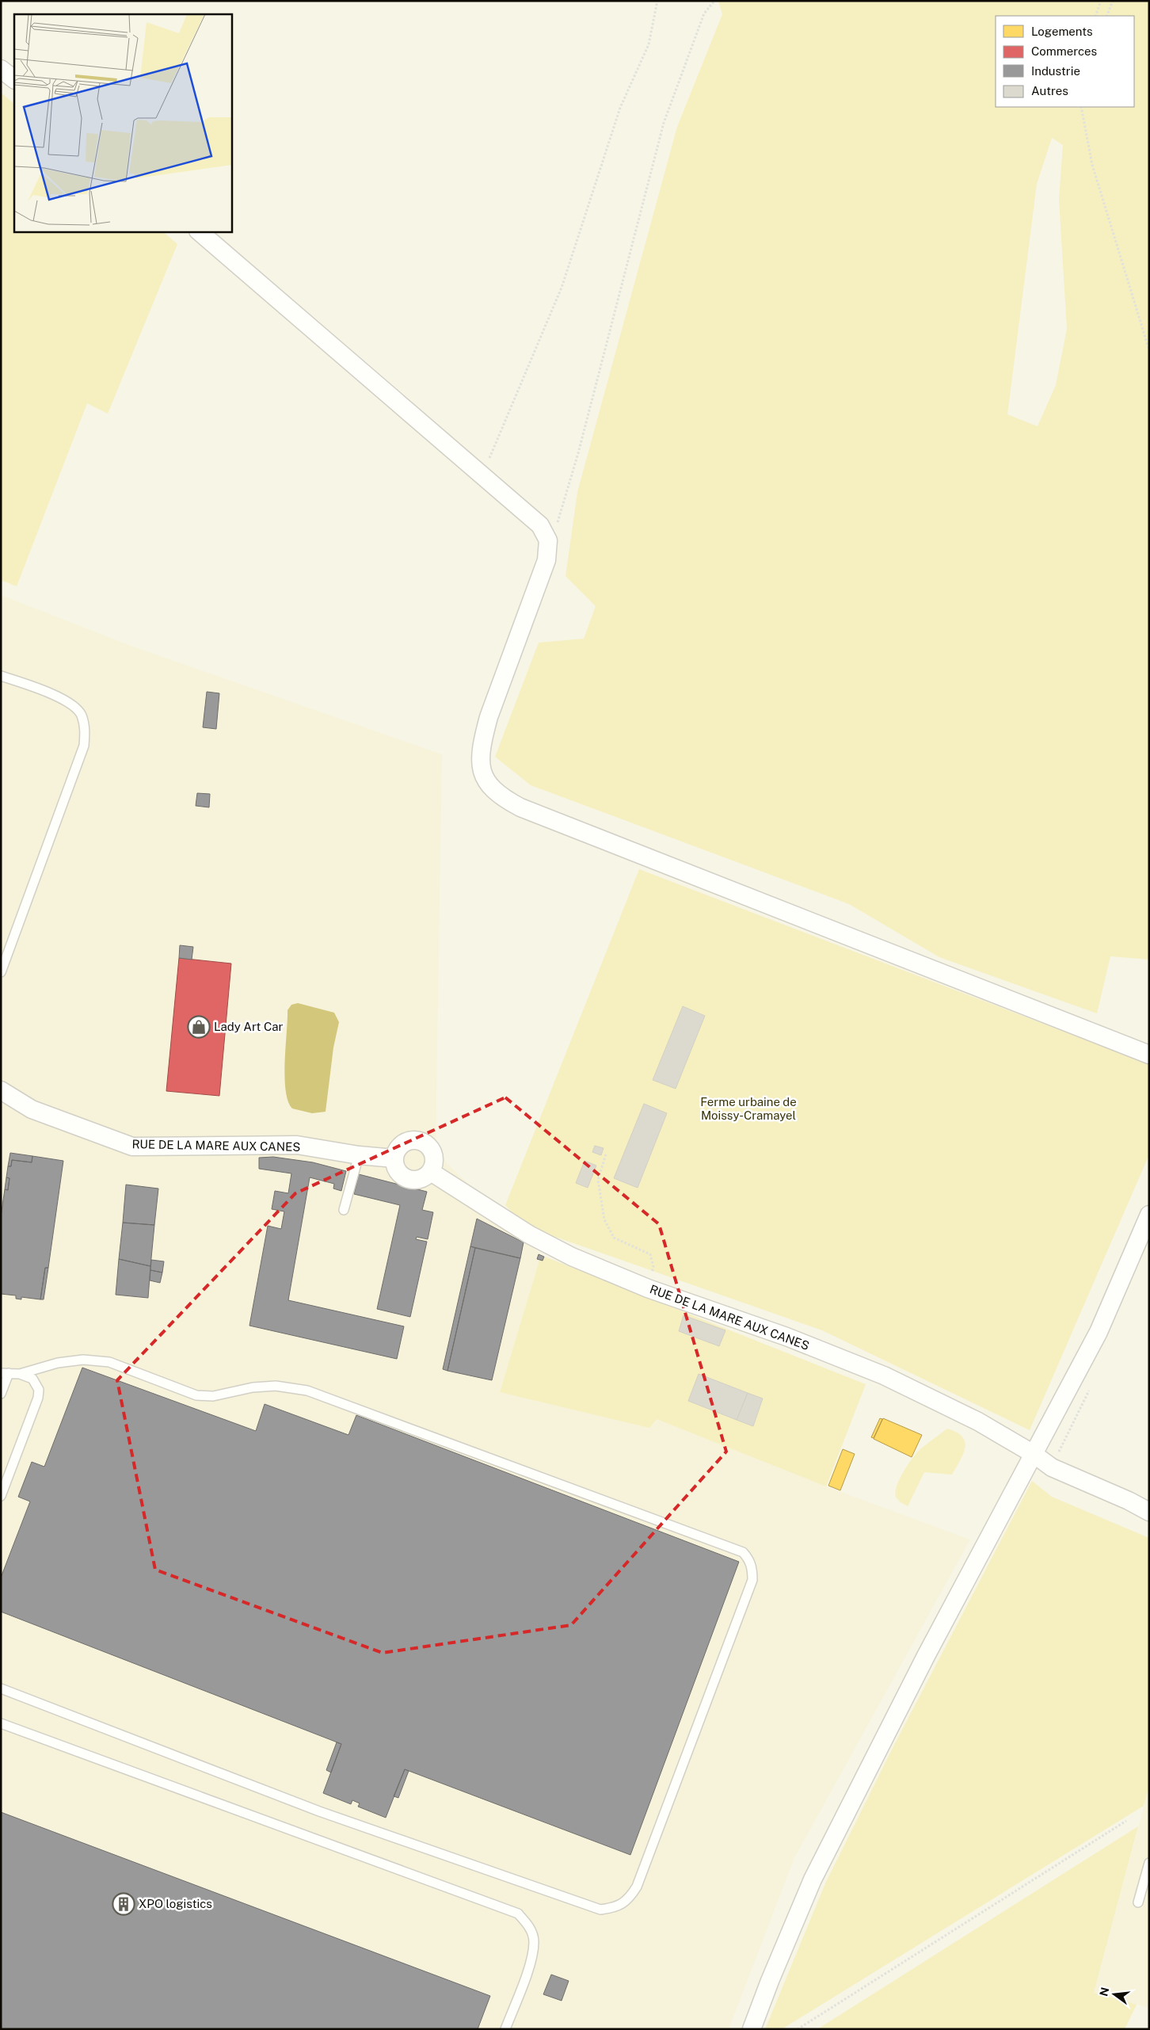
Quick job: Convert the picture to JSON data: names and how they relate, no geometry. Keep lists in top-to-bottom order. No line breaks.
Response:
{"streets":{"street":["RUE DE LA MARE AUX CANES"]},"parks":["Ferme urbaine de Moissy-Cramayel"],"places":{"shop":["Lady Art Car"],"building":["XPO logistics"]},"legend":["Logements","Commerces","Industrie","Autres"],"north":"left"}
